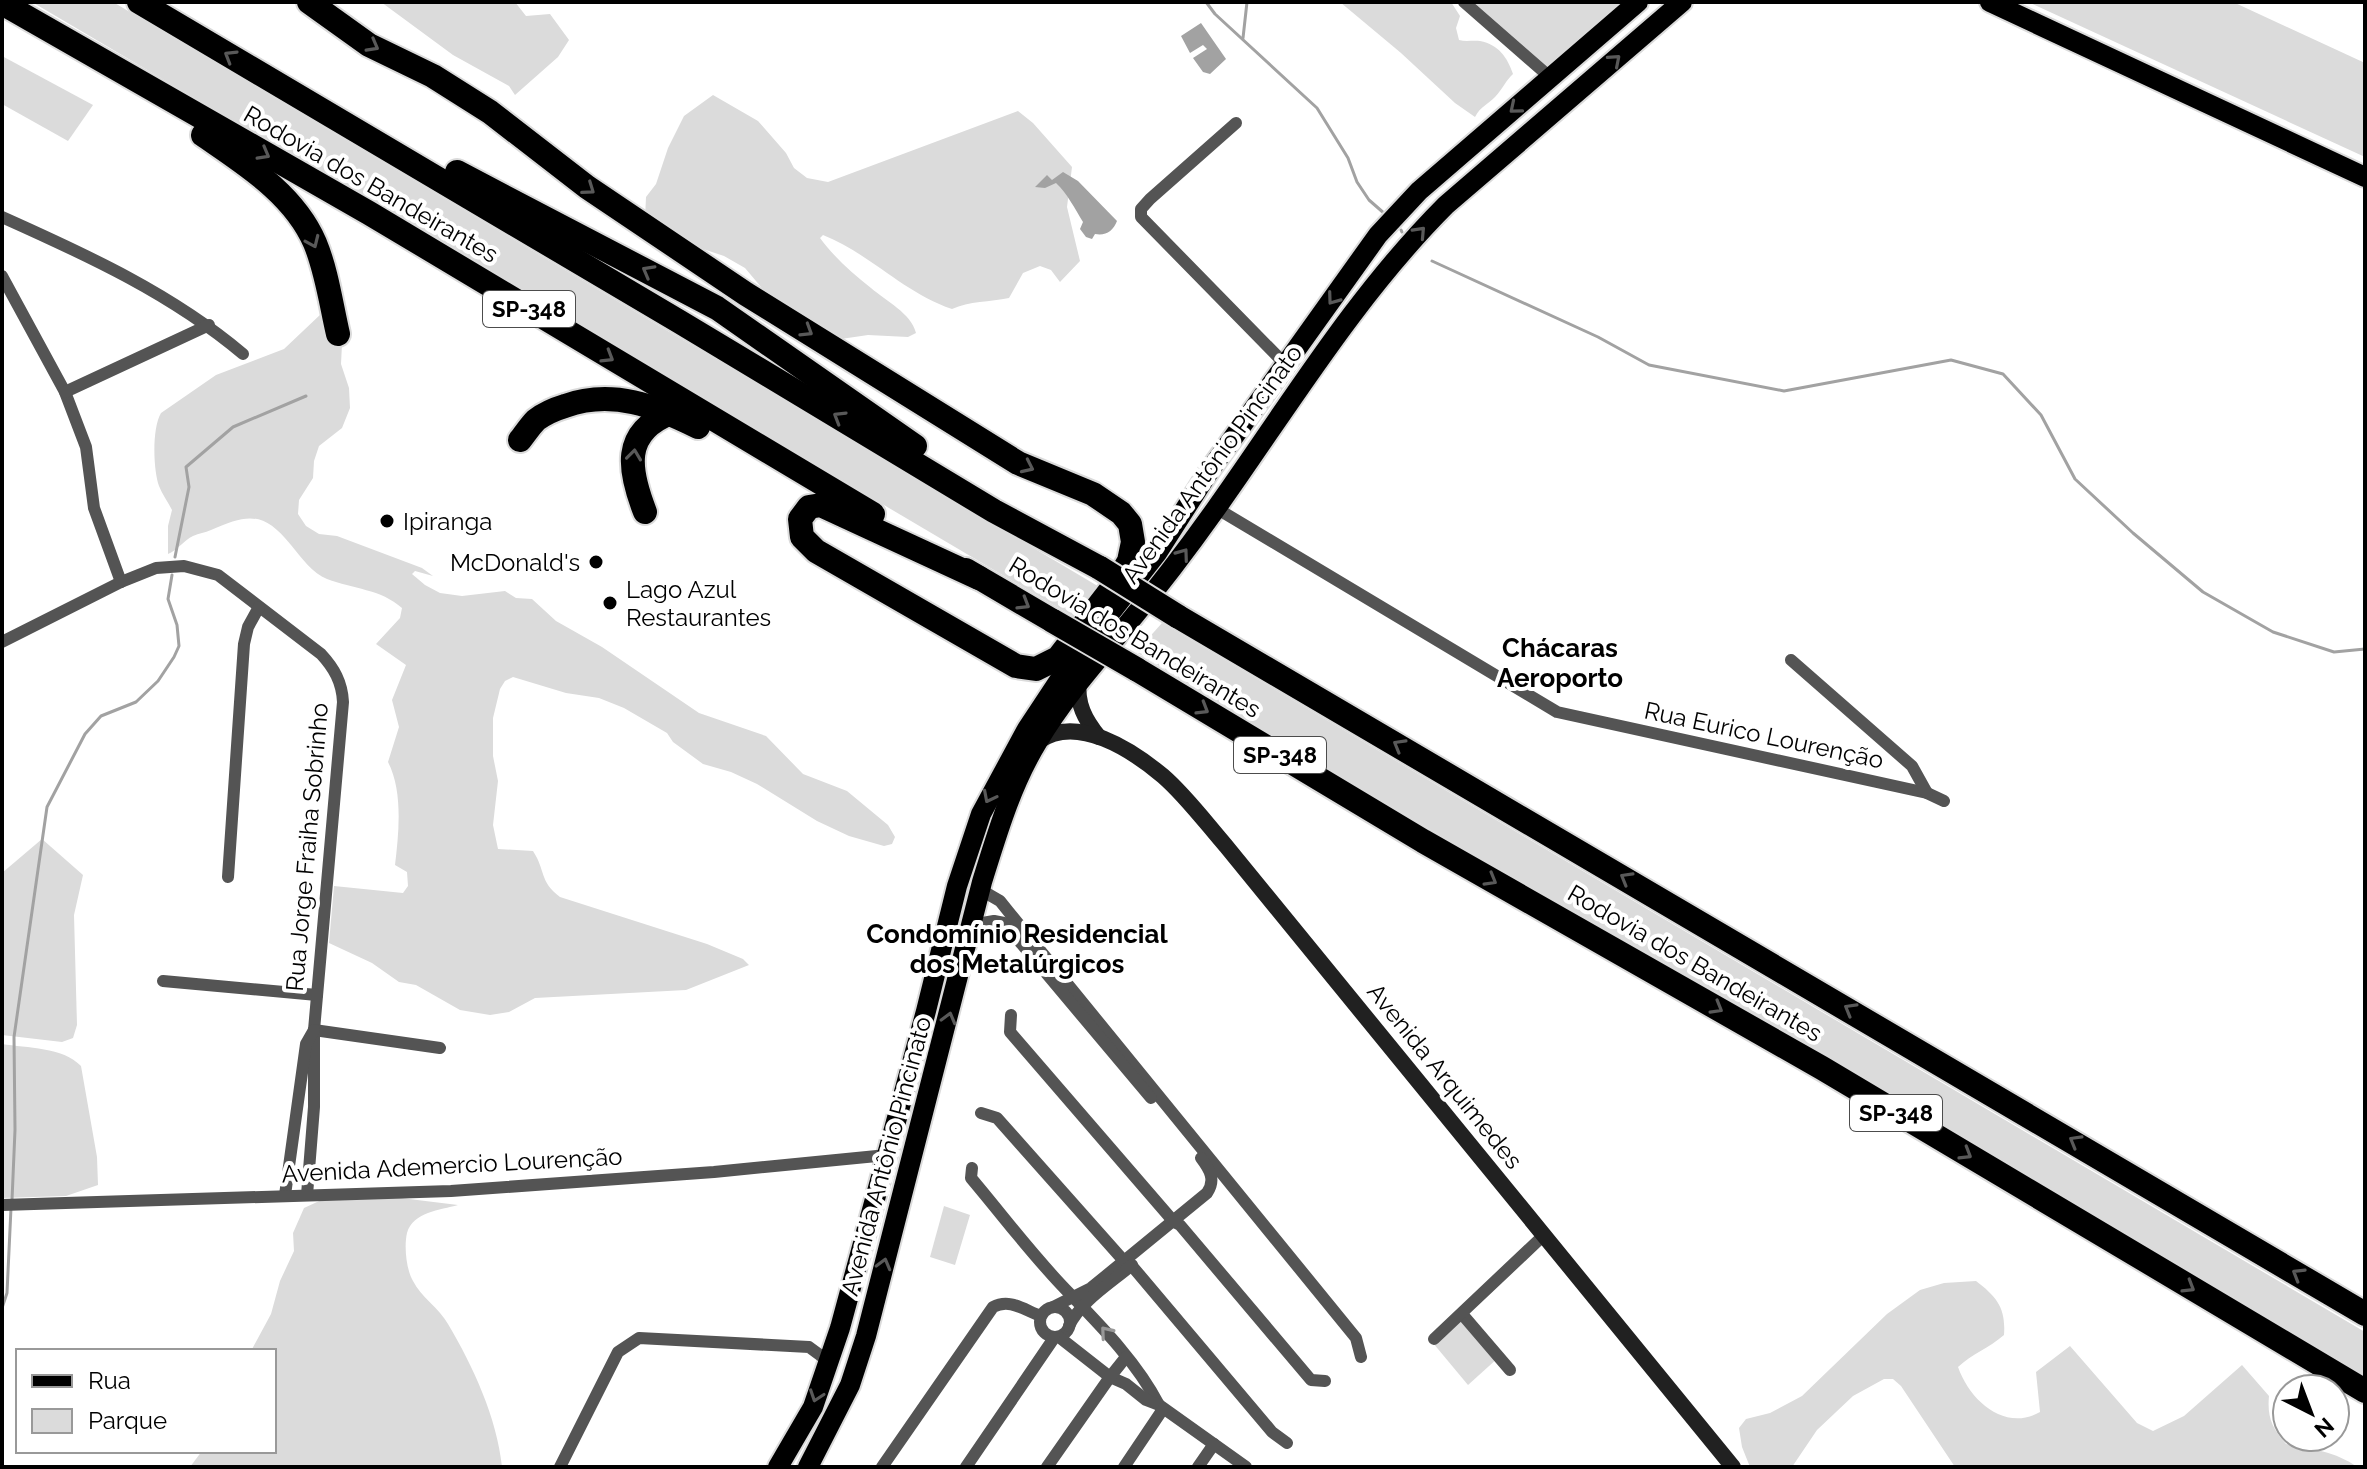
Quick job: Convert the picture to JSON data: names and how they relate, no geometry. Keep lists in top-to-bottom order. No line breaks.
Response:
{"streets":{"highway":["Rodovia dos Bandeirantes","SP-348"],"main road":["Avenida Antônio Pincinato","Avenida Arquimedes"],"street":["Rua Eurico Lourenção","Rua Jorge Fraiha Sobrinho","Avenida Ademercio Lourenção"]},"crossings":[["Avenida Antônio Pincinato","Rua Eurico Lourenção"],["Avenida Antônio Pincinato","Avenida Arquimedes"],["Avenida Antônio Pincinato","Avenida Ademercio Lourenção"]],"districts":["Chácaras Aeroporto","Condomínio Residencial dos Metalúrgicos"],"places":["Ipiranga","McDonald's","Lago Azul Restaurantes"],"legend":["Rua","Parque"],"north":"bottom right"}
